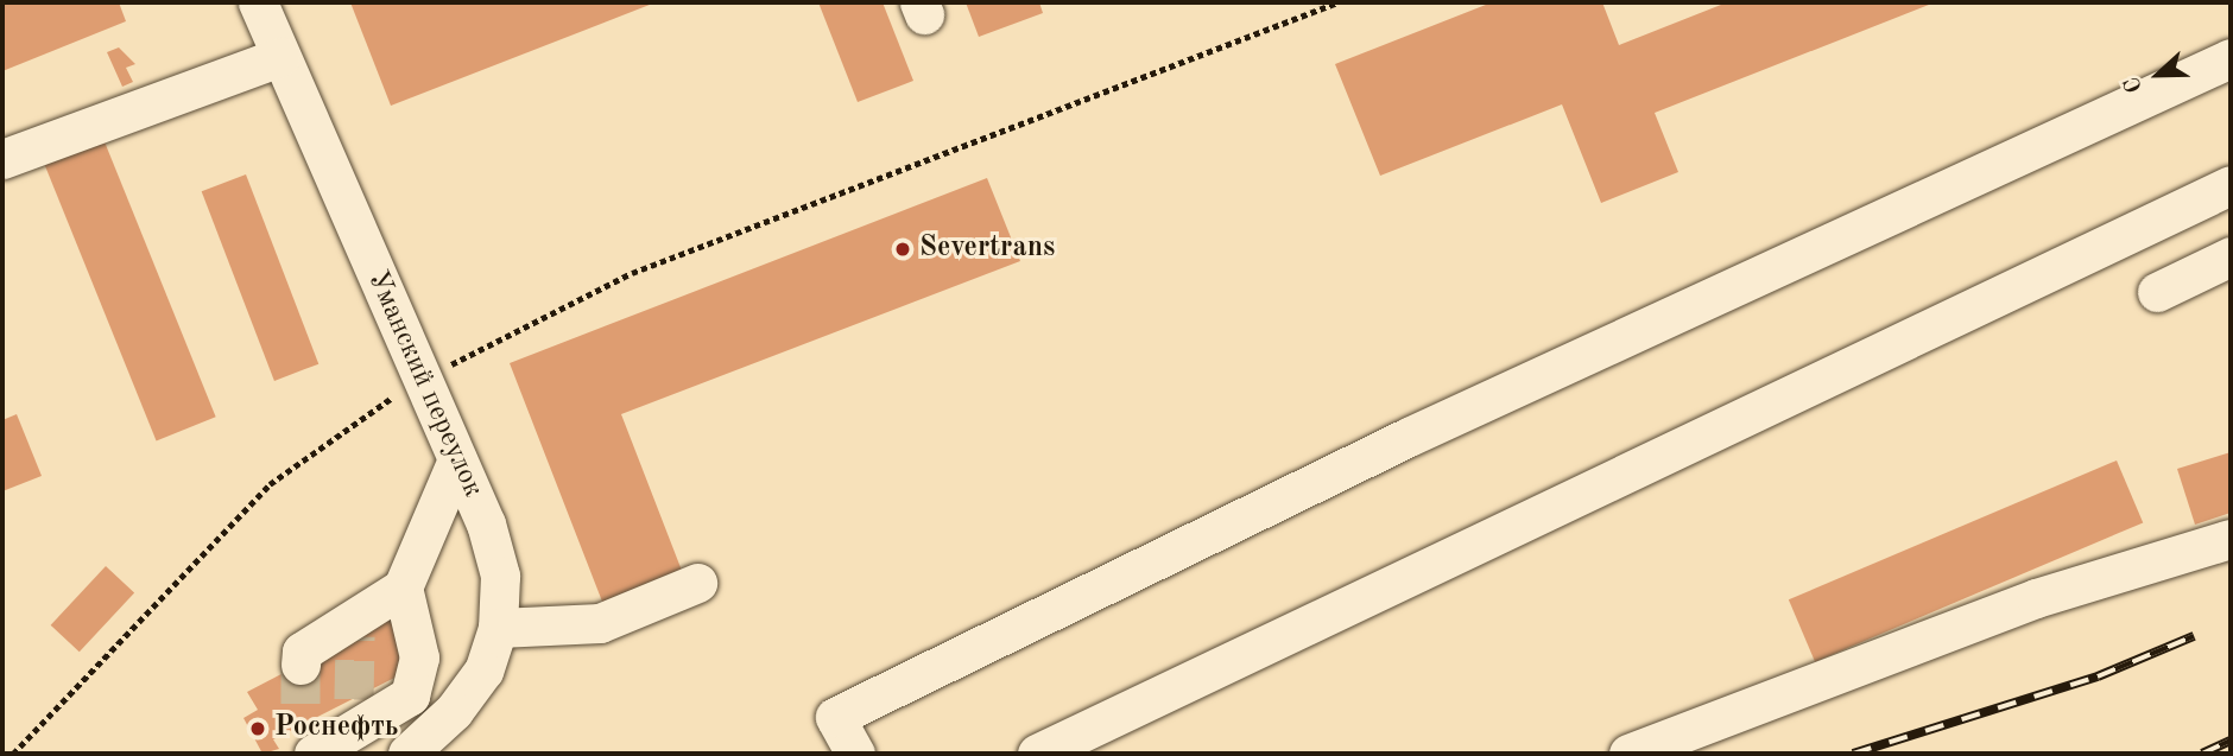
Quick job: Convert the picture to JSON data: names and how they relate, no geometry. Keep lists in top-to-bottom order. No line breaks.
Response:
{"streets":{"street":["Уманский переулок"]},"places":["Severtrans","Роснефть"],"north":"left"}
